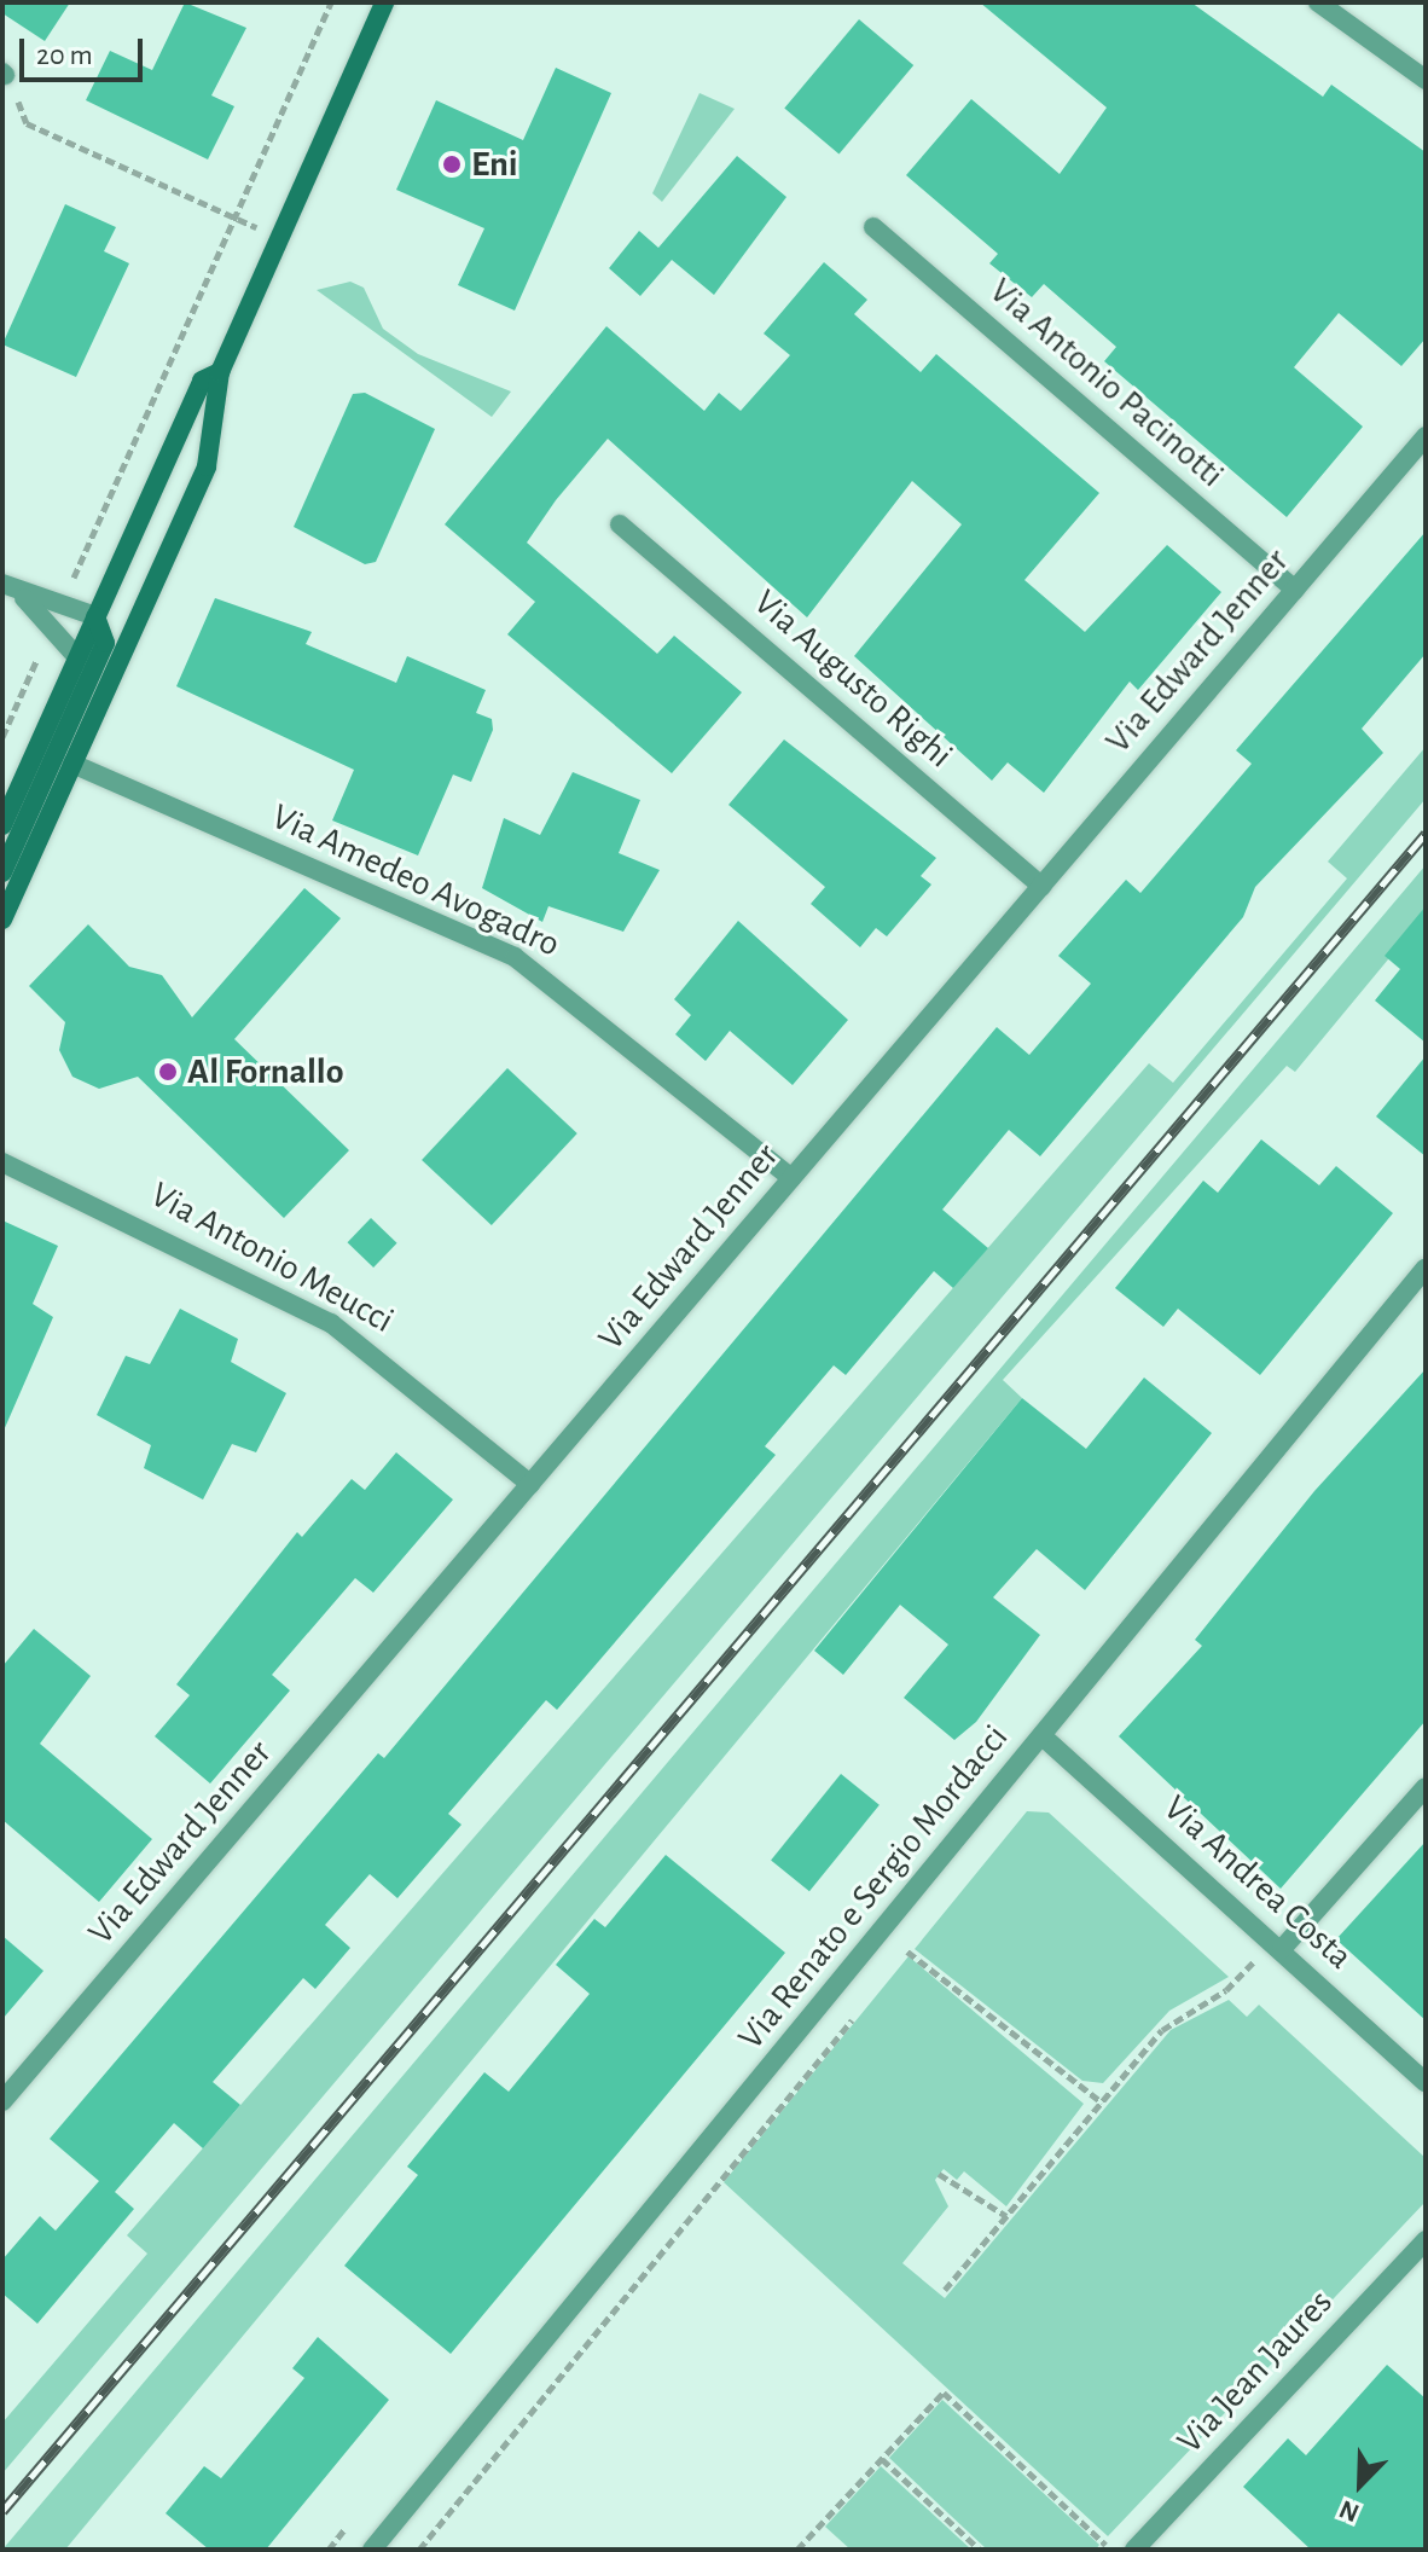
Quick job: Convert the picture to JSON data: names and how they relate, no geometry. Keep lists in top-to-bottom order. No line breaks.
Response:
{"streets":{"street":["Via Antonio Pacinotti","Via Edward Jenner","Via Augusto Righi","Via Amedeo Avogadro","Via Antonio Meucci","Via Andrea Costa","Via Renato e Sergio Mordacci","Via Jean Jaures"]},"crossings":[["Via Antonio Pacinotti","Via Edward Jenner"],["Via Edward Jenner","Via Augusto Righi"],["Via Edward Jenner","Via Amedeo Avogadro"],["Via Edward Jenner","Via Antonio Meucci"],["Via Andrea Costa","Via Renato e Sergio Mordacci"]],"places":["Eni","Al Fornallo"],"scale_bar":"20 m","north":"bottom left"}
